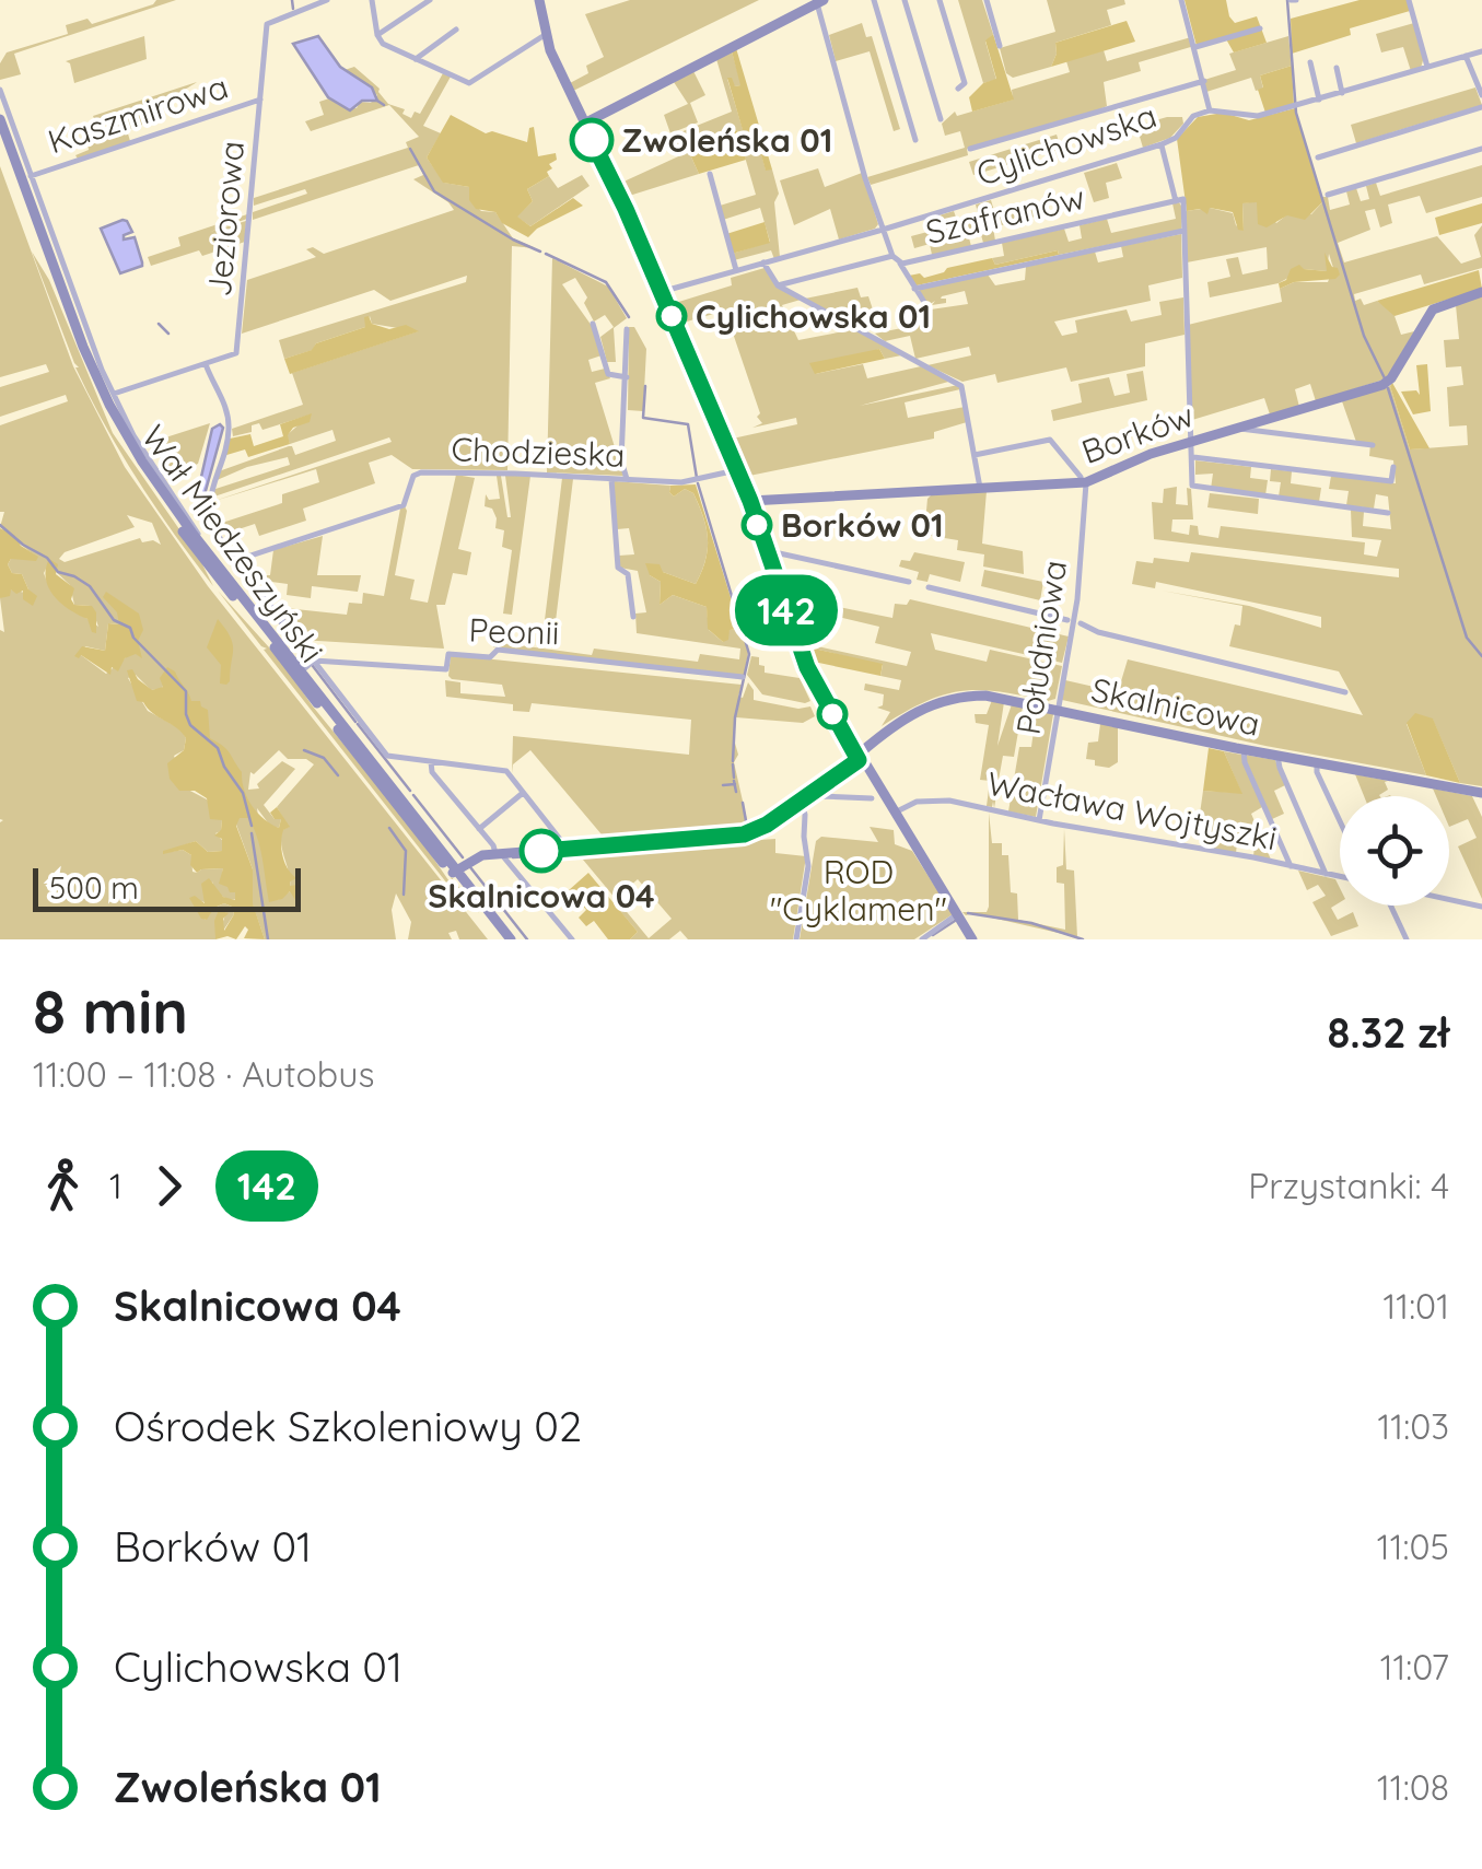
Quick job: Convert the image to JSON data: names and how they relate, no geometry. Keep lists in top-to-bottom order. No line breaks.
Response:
{"streets":{"street":["Kaszmirowa","Cylichowska","Szafranów","Jeziorowa","Borków","Chodzieska","Wał Miedzeszyński","Peonii","Południowa","Skalnicowa","Wacława Wojtyszki"]},"crossings":[["Kaszmirowa","Jeziorowa"],["Borków","Południowa"],["Wał Miedzeszyński","Skalnicowa"],["Południowa","Skalnicowa"],["Południowa","Wacława Wojtyszki"]],"parks":["ROD \"Cyklamen\""],"places":["Zwoleńska 01","Cylichowska 01","Borków 01","Skalnicowa 04"],"lines":["bus line 142"],"scale_bar":"500 m","page":{"on_map":"142","scale":"500 m","heading":["8 min","11:00 – 11:08 · Autobus","8.32 zł"],"legs":["1","142","Przystanki: 4"],"list":[{"name":"Skalnicowa 04","value":"11:01"},{"name":"Ośrodek Szkoleniowy 02","value":"11:03"},{"name":"Borków 01","value":"11:05"},{"name":"Cylichowska 01","value":"11:07"},{"name":"Zwoleńska 01","value":"11:08"}]}}
